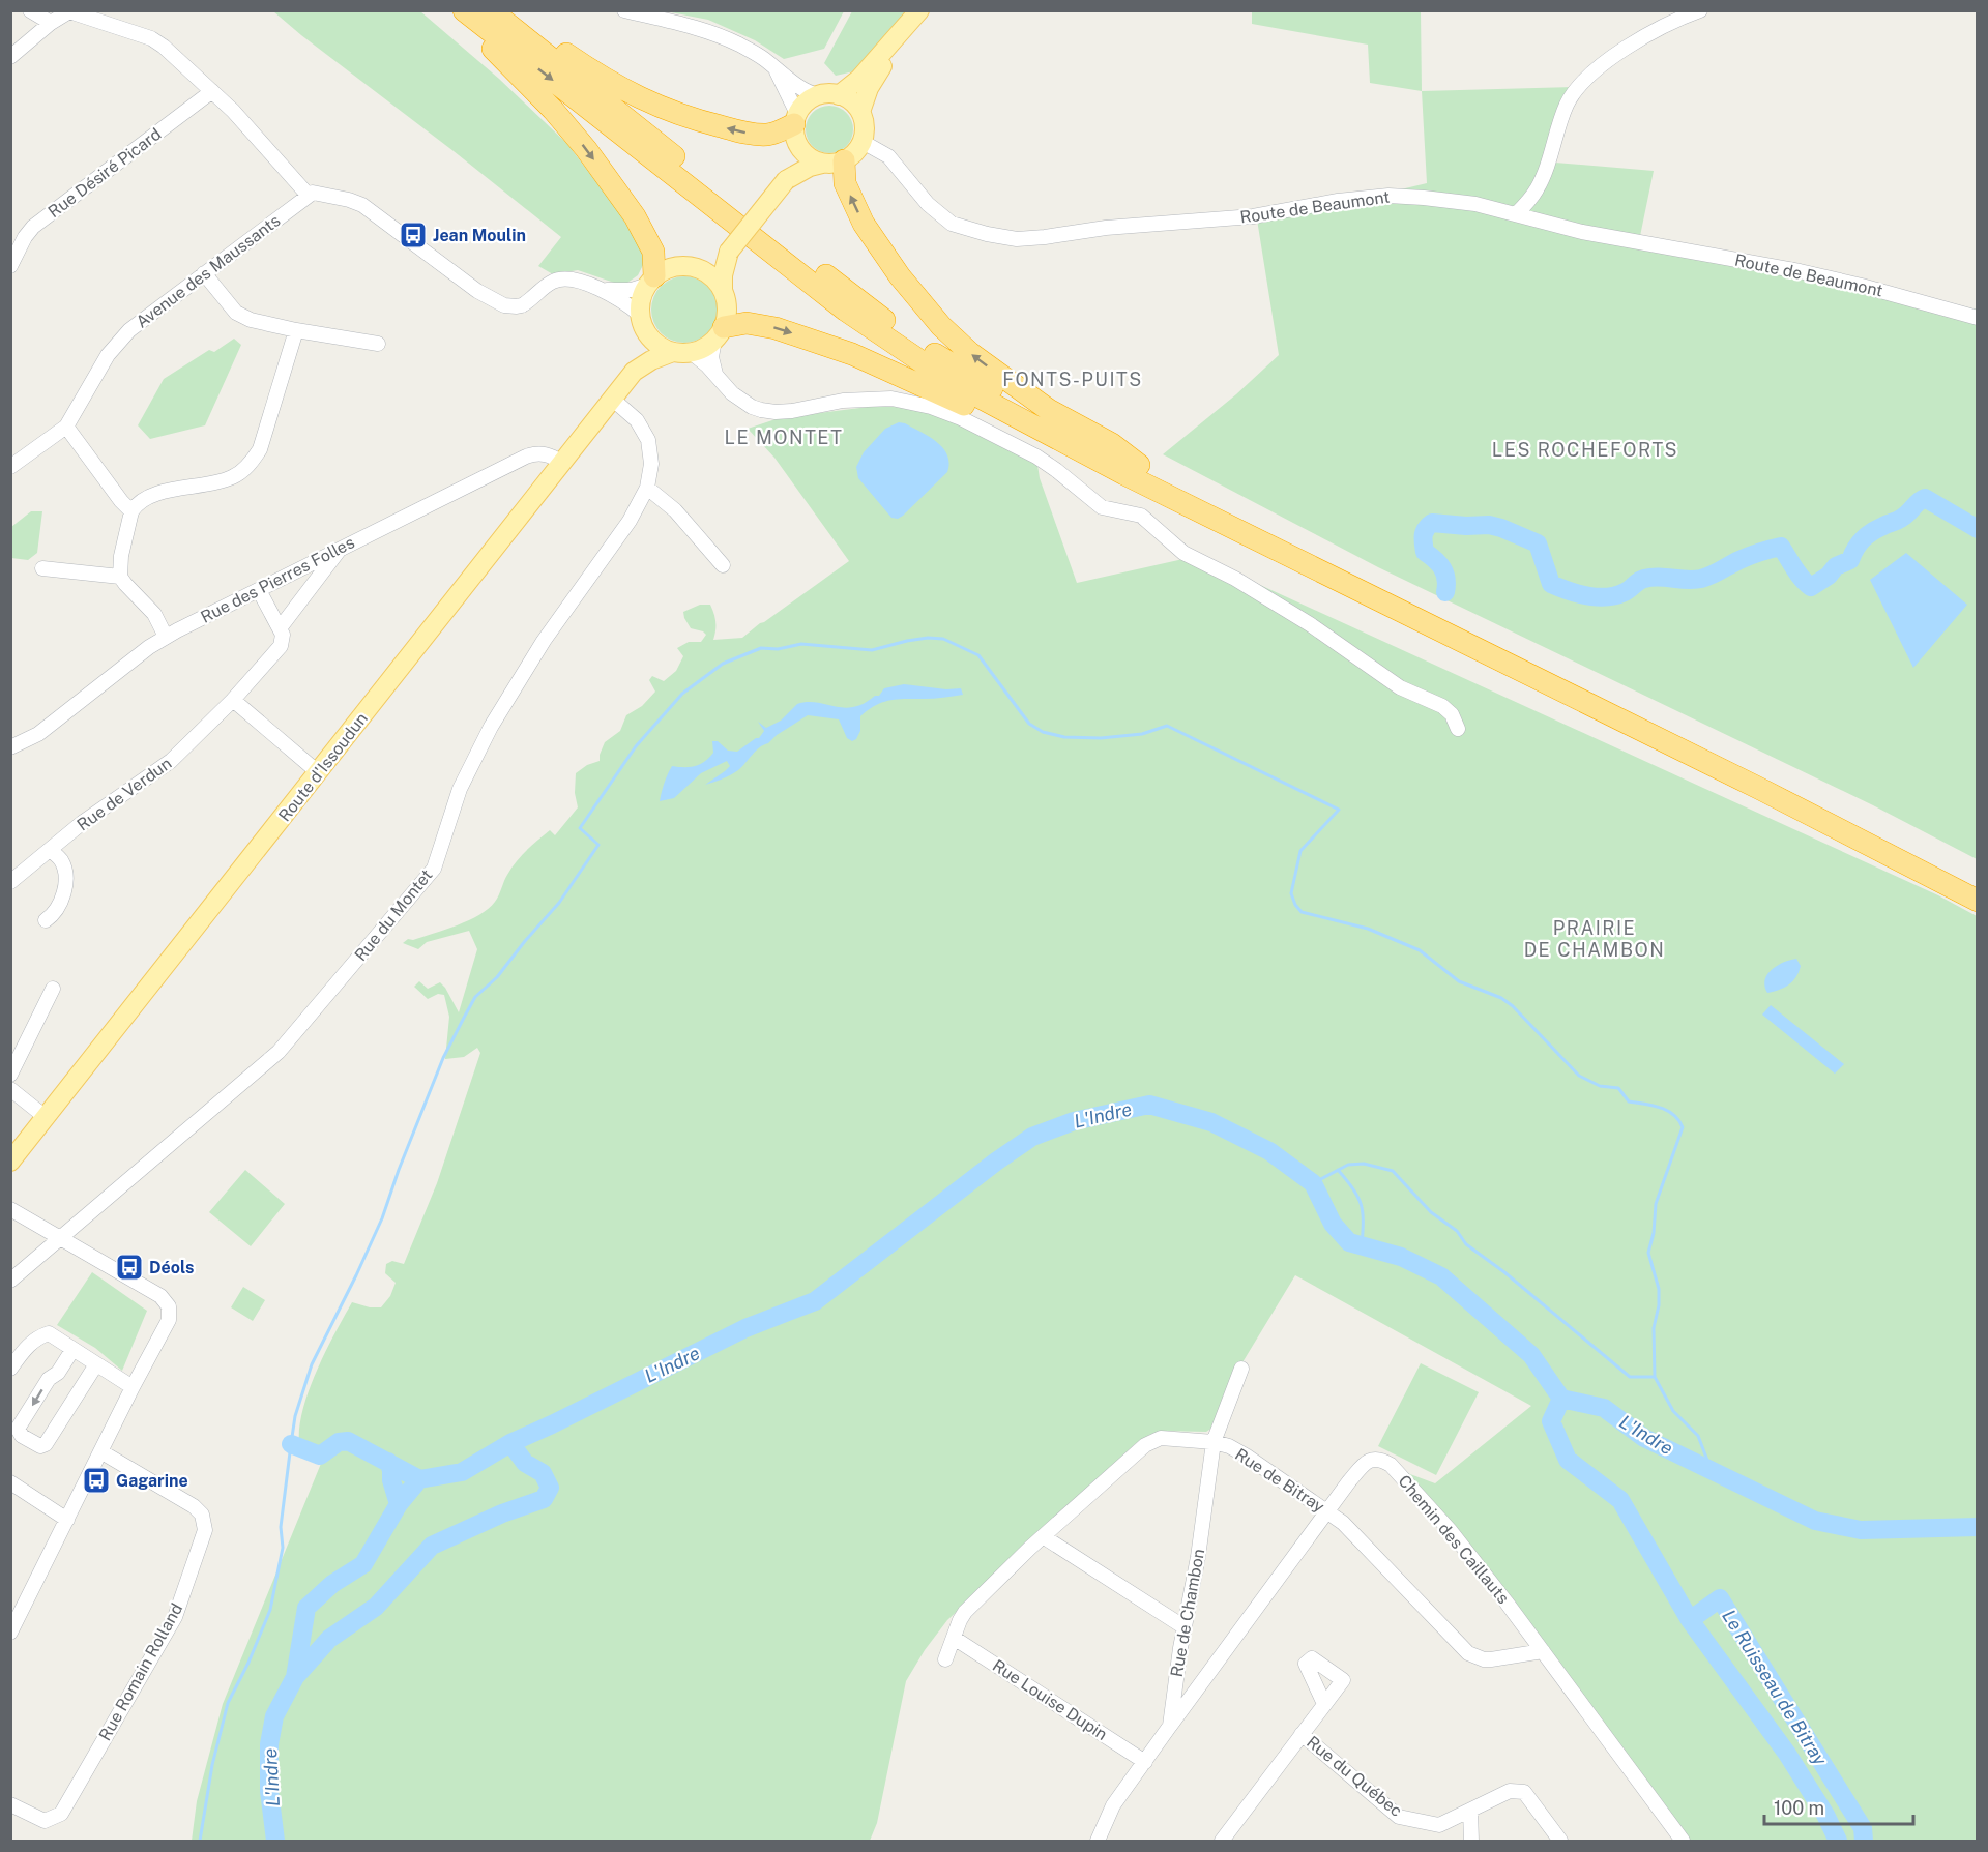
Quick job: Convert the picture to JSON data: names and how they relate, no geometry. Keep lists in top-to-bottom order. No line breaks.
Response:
{"streets":{"main road":["Route d'Issoudun"],"street":["Rue Désiré Picard","Route de Beaumont","Avenue des Maussants","Rue des Pierres Folles","Rue de Verdun","Rue du Montet","Rue de Bitray","Chemin des Caillauts","Rue de Chambon","Rue Romain Rolland","Rue Louise Dupin","Rue du Québec"]},"crossings":[["Rue des Pierres Folles","Route d'Issoudun"],["Rue des Pierres Folles","Rue de Verdun"],["Route d'Issoudun","Rue du Montet"],["Rue de Bitray","Chemin des Caillauts"],["Rue de Bitray","Rue de Chambon"],["Rue de Bitray","Rue Louise Dupin"],["Chemin des Caillauts","Rue de Chambon"],["Rue de Chambon","Rue Louise Dupin"]],"districts":["FONTS-PUITS","LE MONTET","LES ROCHEFORTS","PRAIRIE DE CHAMBON"],"water":["L'Indre","Le Ruisseau de Bitray"],"places":{"bus stop":["Jean Moulin","Déols","Gagarine"]},"scale_bar":"100 m"}
